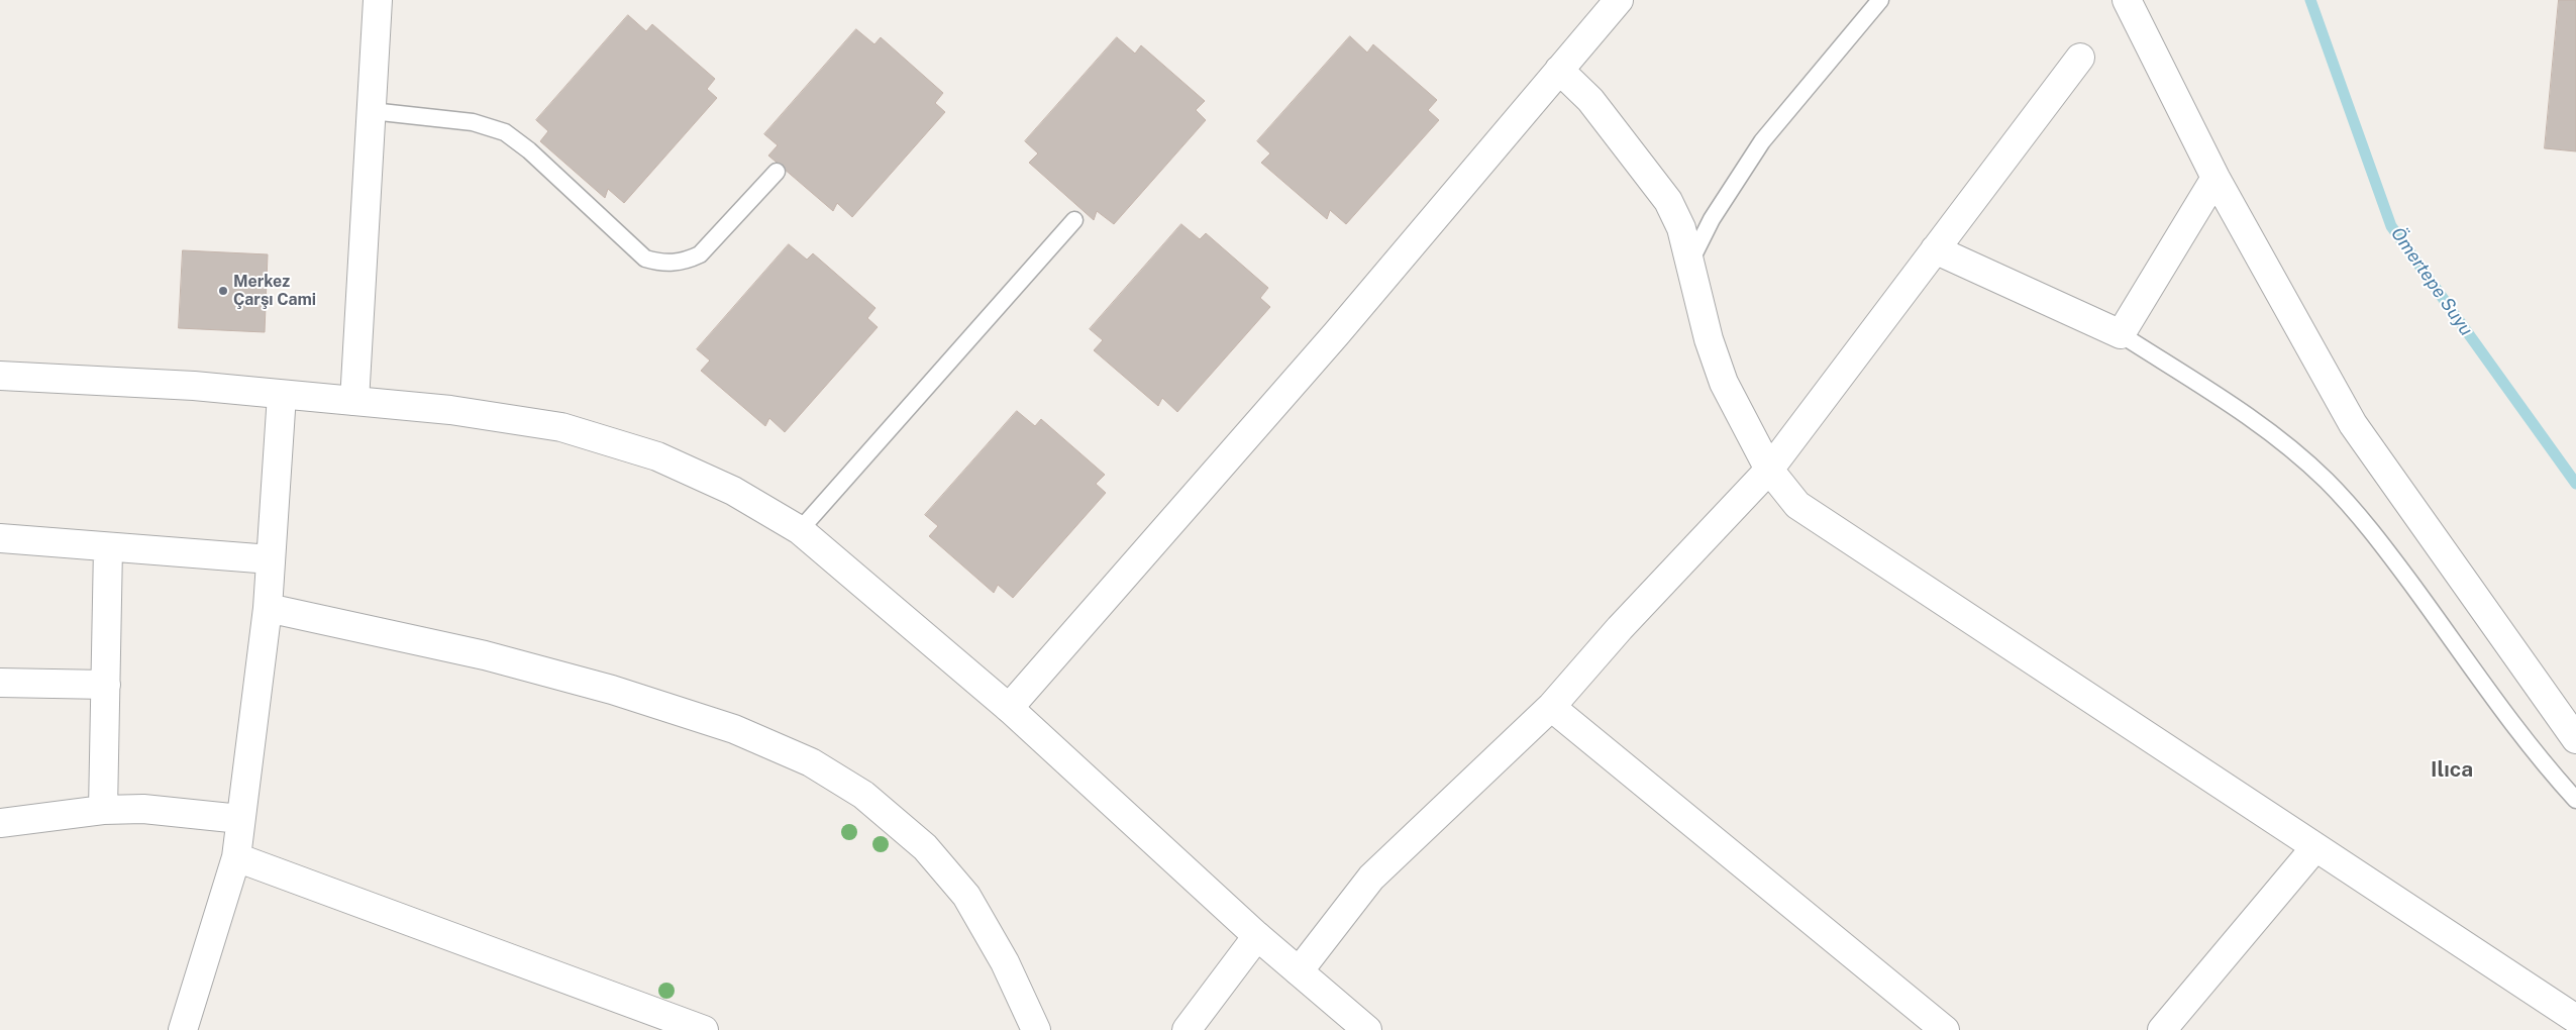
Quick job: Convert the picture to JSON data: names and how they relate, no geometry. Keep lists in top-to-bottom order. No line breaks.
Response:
{"districts":["Ilıca"],"water":["Ömertepe Suyu"],"places":["Merkez Çarşı Cami"]}
